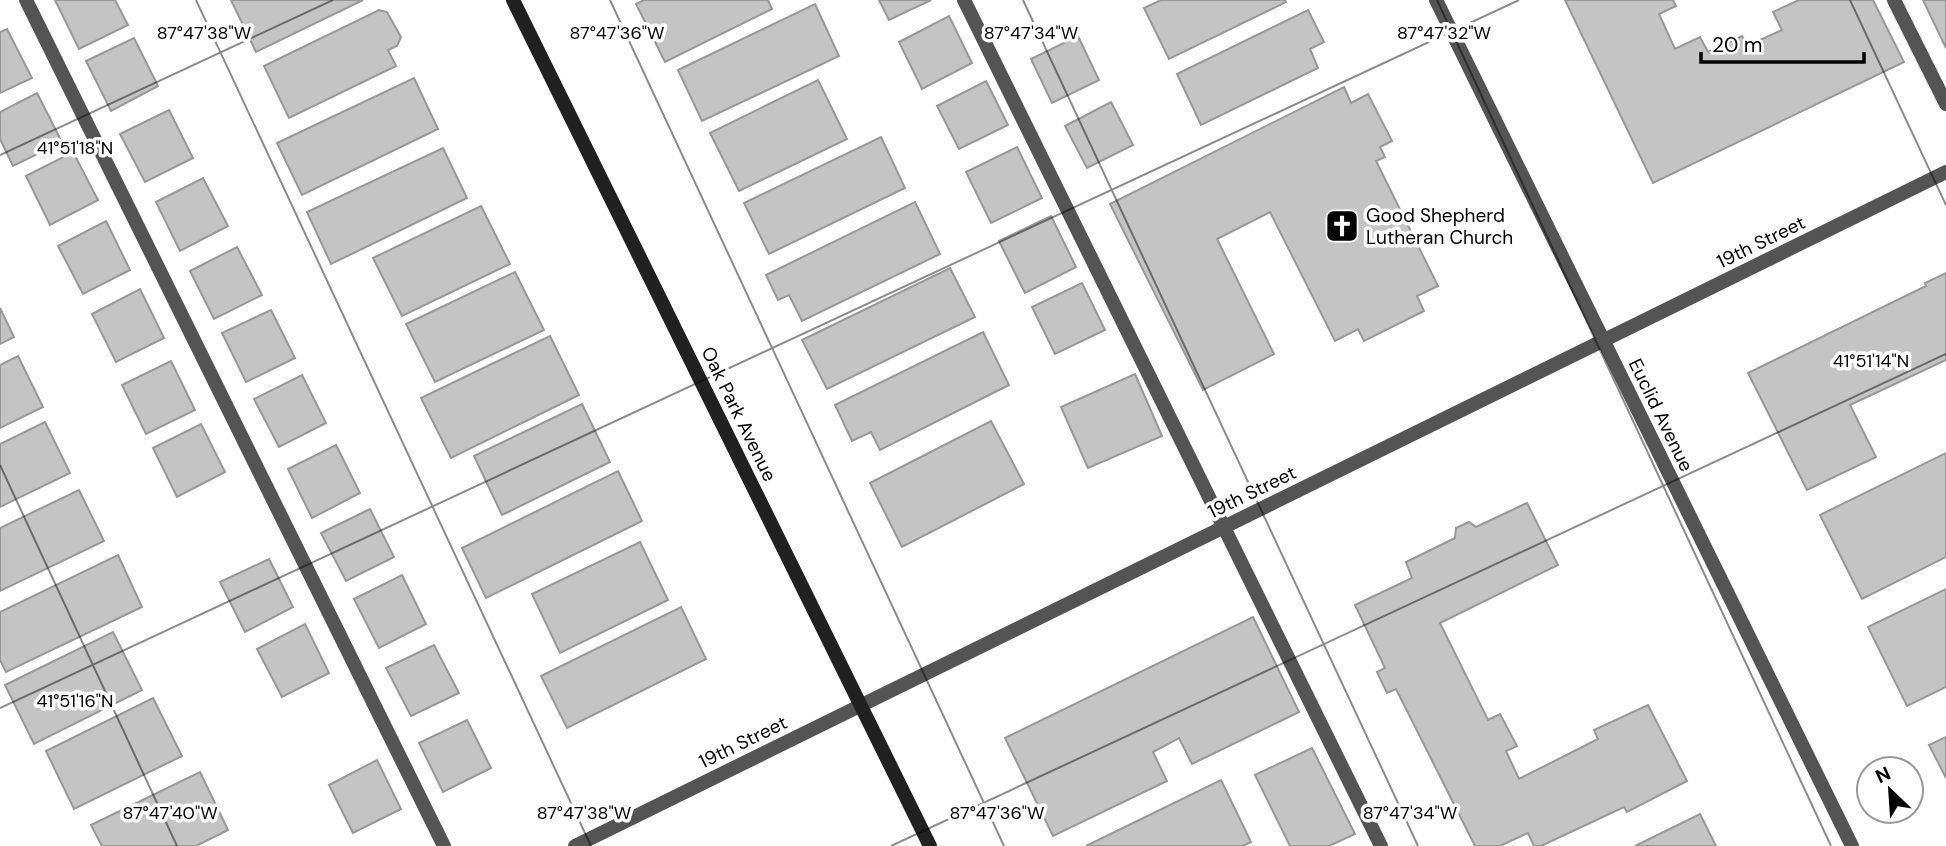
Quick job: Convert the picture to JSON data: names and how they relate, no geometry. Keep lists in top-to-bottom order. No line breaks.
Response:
{"streets":{"street":["19th Street","Oak Park Avenue","Euclid Avenue"]},"crossings":[["19th Street","Oak Park Avenue"],["19th Street","Euclid Avenue"]],"places":{"church":["Good Shepherd Lutheran Church"]},"scale_bar":"20 m","north":"top left","coordinates":["87°47'38\"W","87°47'36\"W","87°47'34\"W","87°47'32\"W","41°51'18\"N","41°51'14\"N","41°51'16\"N","87°47'40\"W"]}
